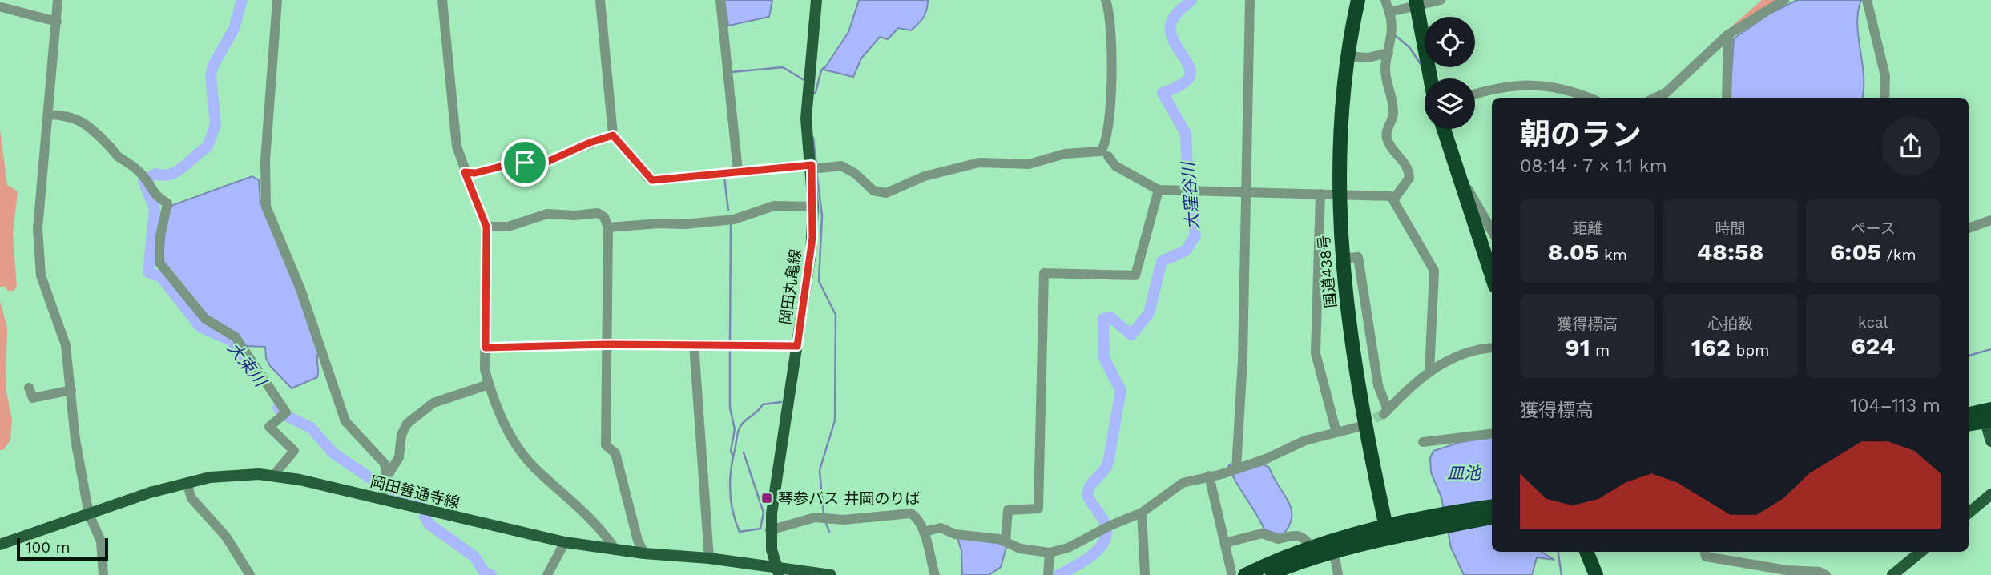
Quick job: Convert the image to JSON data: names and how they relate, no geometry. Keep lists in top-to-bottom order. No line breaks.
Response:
{"streets":{"highway":["国道438号"],"main road":["岡田丸亀線","岡田善通寺線"]},"crossings":[["岡田丸亀線","岡田善通寺線"]],"water":["大窪谷川","大束川","皿池"],"places":{"transit":["琴参バス 井岡のりば"]},"scale_bar":"100 m","page":{"heading":["朝のラン","08:14 · 7 × 1.1 km"],"stats":[["距離","8.05 km"],["時間","48:58"],["ペース","6:05 /km"],["獲得標高","91 m"],["心拍数","162 bpm"],["kcal","624"]],"chart":["獲得標高","104–113 m"],"scale":"100 m"}}
